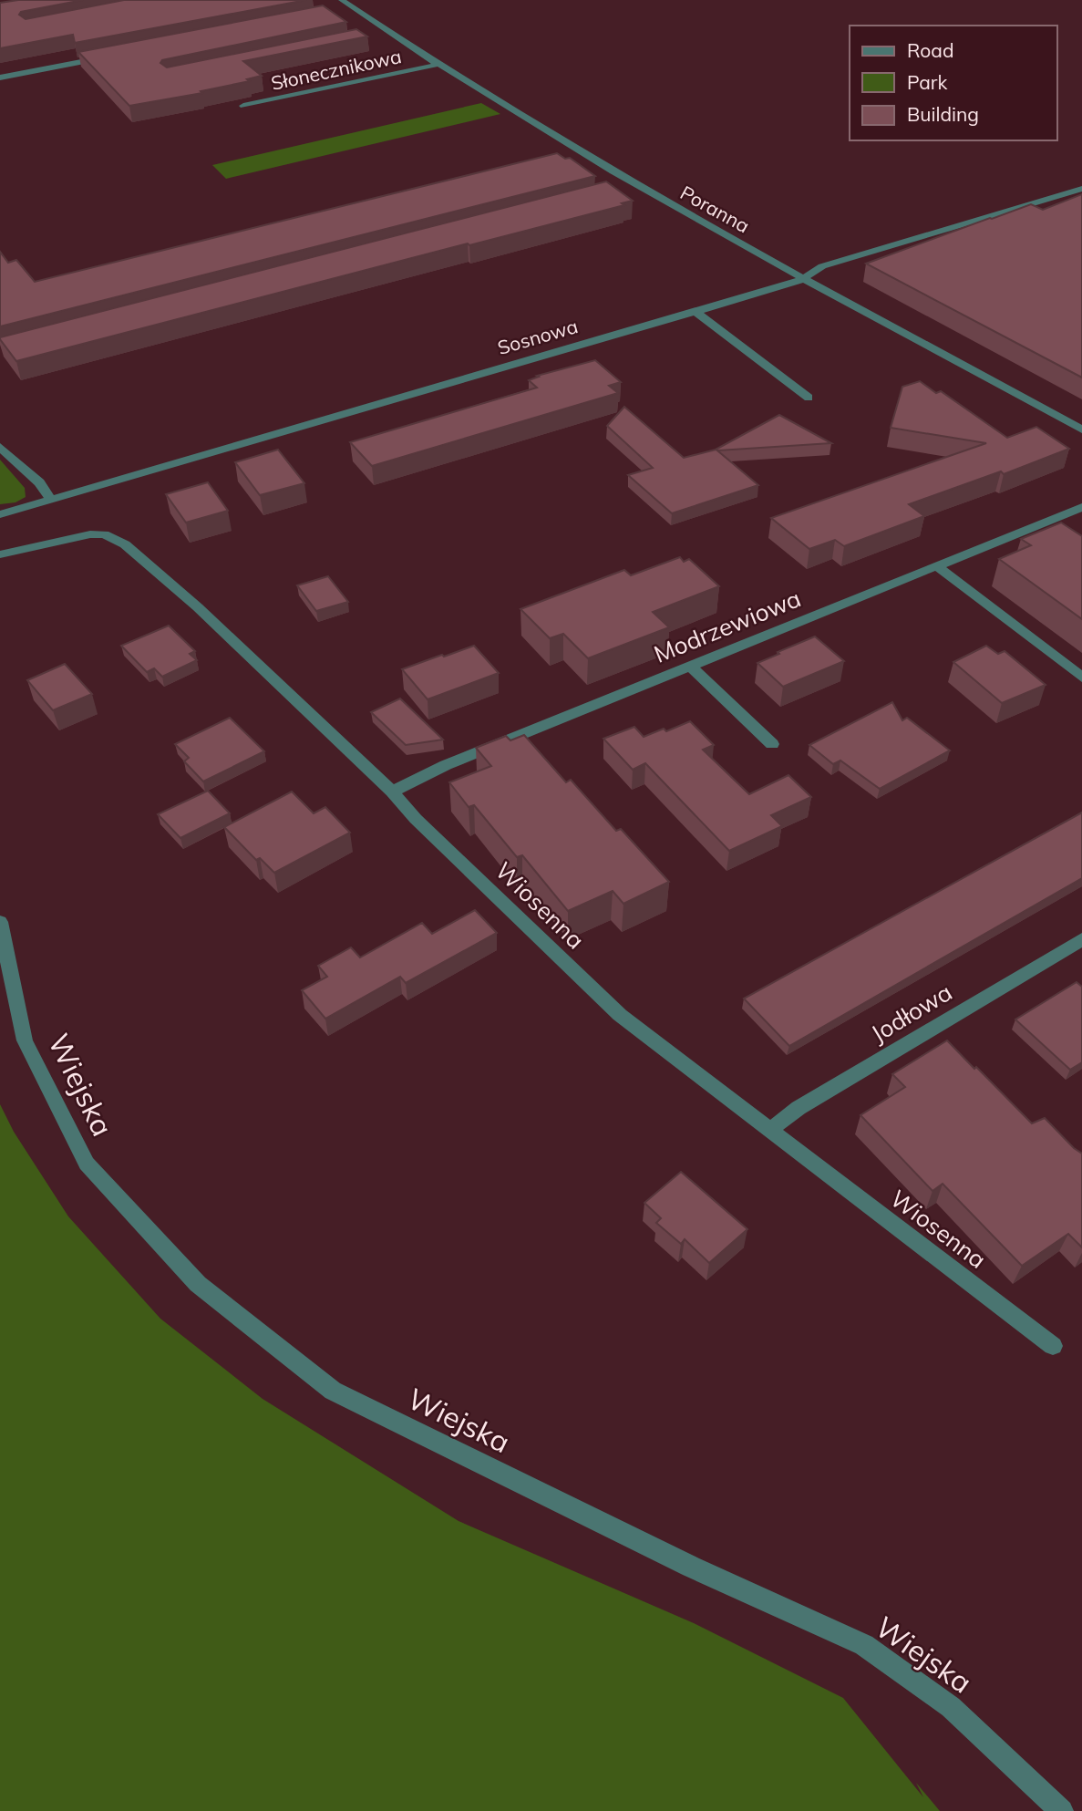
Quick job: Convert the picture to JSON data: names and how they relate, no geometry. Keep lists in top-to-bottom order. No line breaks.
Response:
{"streets":{"street":["Słonecznikowa","Poranna","Sosnowa","Modrzewiowa","Wiosenna","Jodłowa","Wiejska"]},"crossings":[["Słonecznikowa","Poranna"],["Poranna","Sosnowa"],["Modrzewiowa","Wiosenna"],["Wiosenna","Jodłowa"]],"legend":["Road","Park","Building"]}
